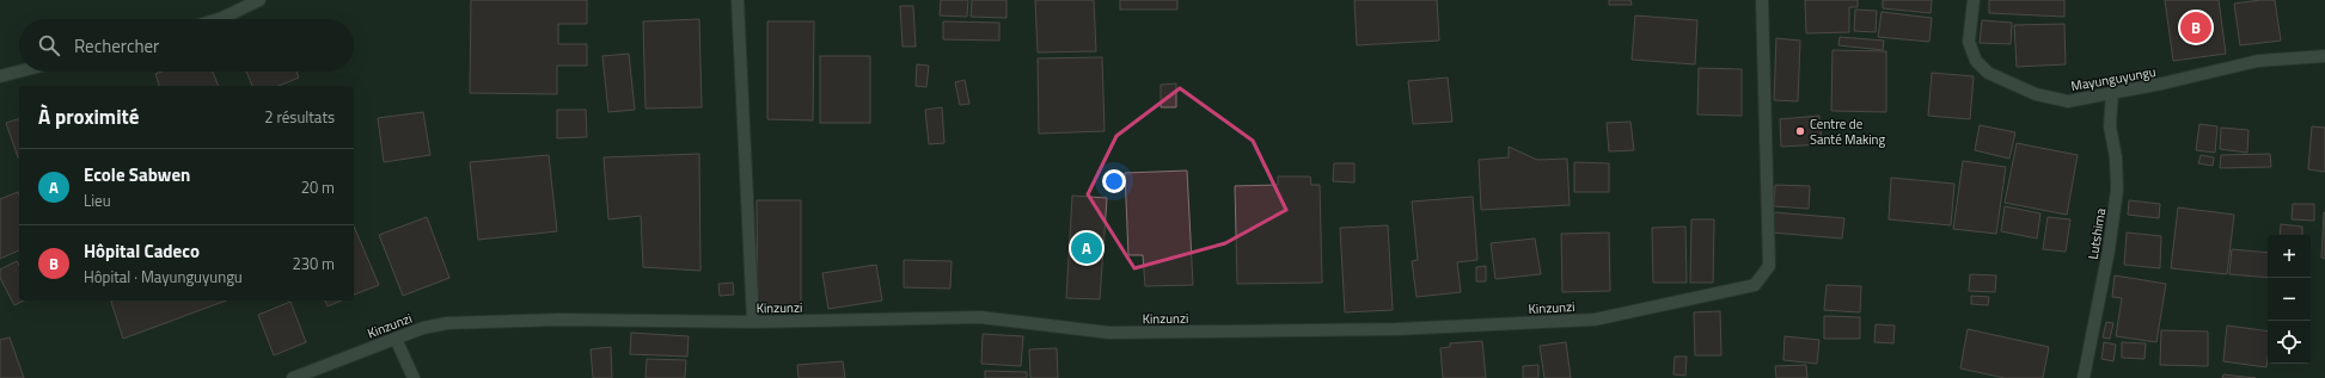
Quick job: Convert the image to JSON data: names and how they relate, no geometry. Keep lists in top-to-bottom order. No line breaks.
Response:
{"streets":{"street":["Mayunguyungu","Lutshima","Kinzunzi"]},"crossings":[["Mayunguyungu","Lutshima"]],"places":["Centre de Santé Making"],"page":{"pins":["B","A"],"search":"Rechercher","heading":["À proximité","2 résultats"],"list":[{"mark":"A","name":"Ecole Sabwen","note":"Lieu","value":"20 m"},{"mark":"B","name":"Hôpital Cadeco","note":"Hôpital · Mayunguyungu","value":"230 m"}],"map_buttons":["+","−"]}}
